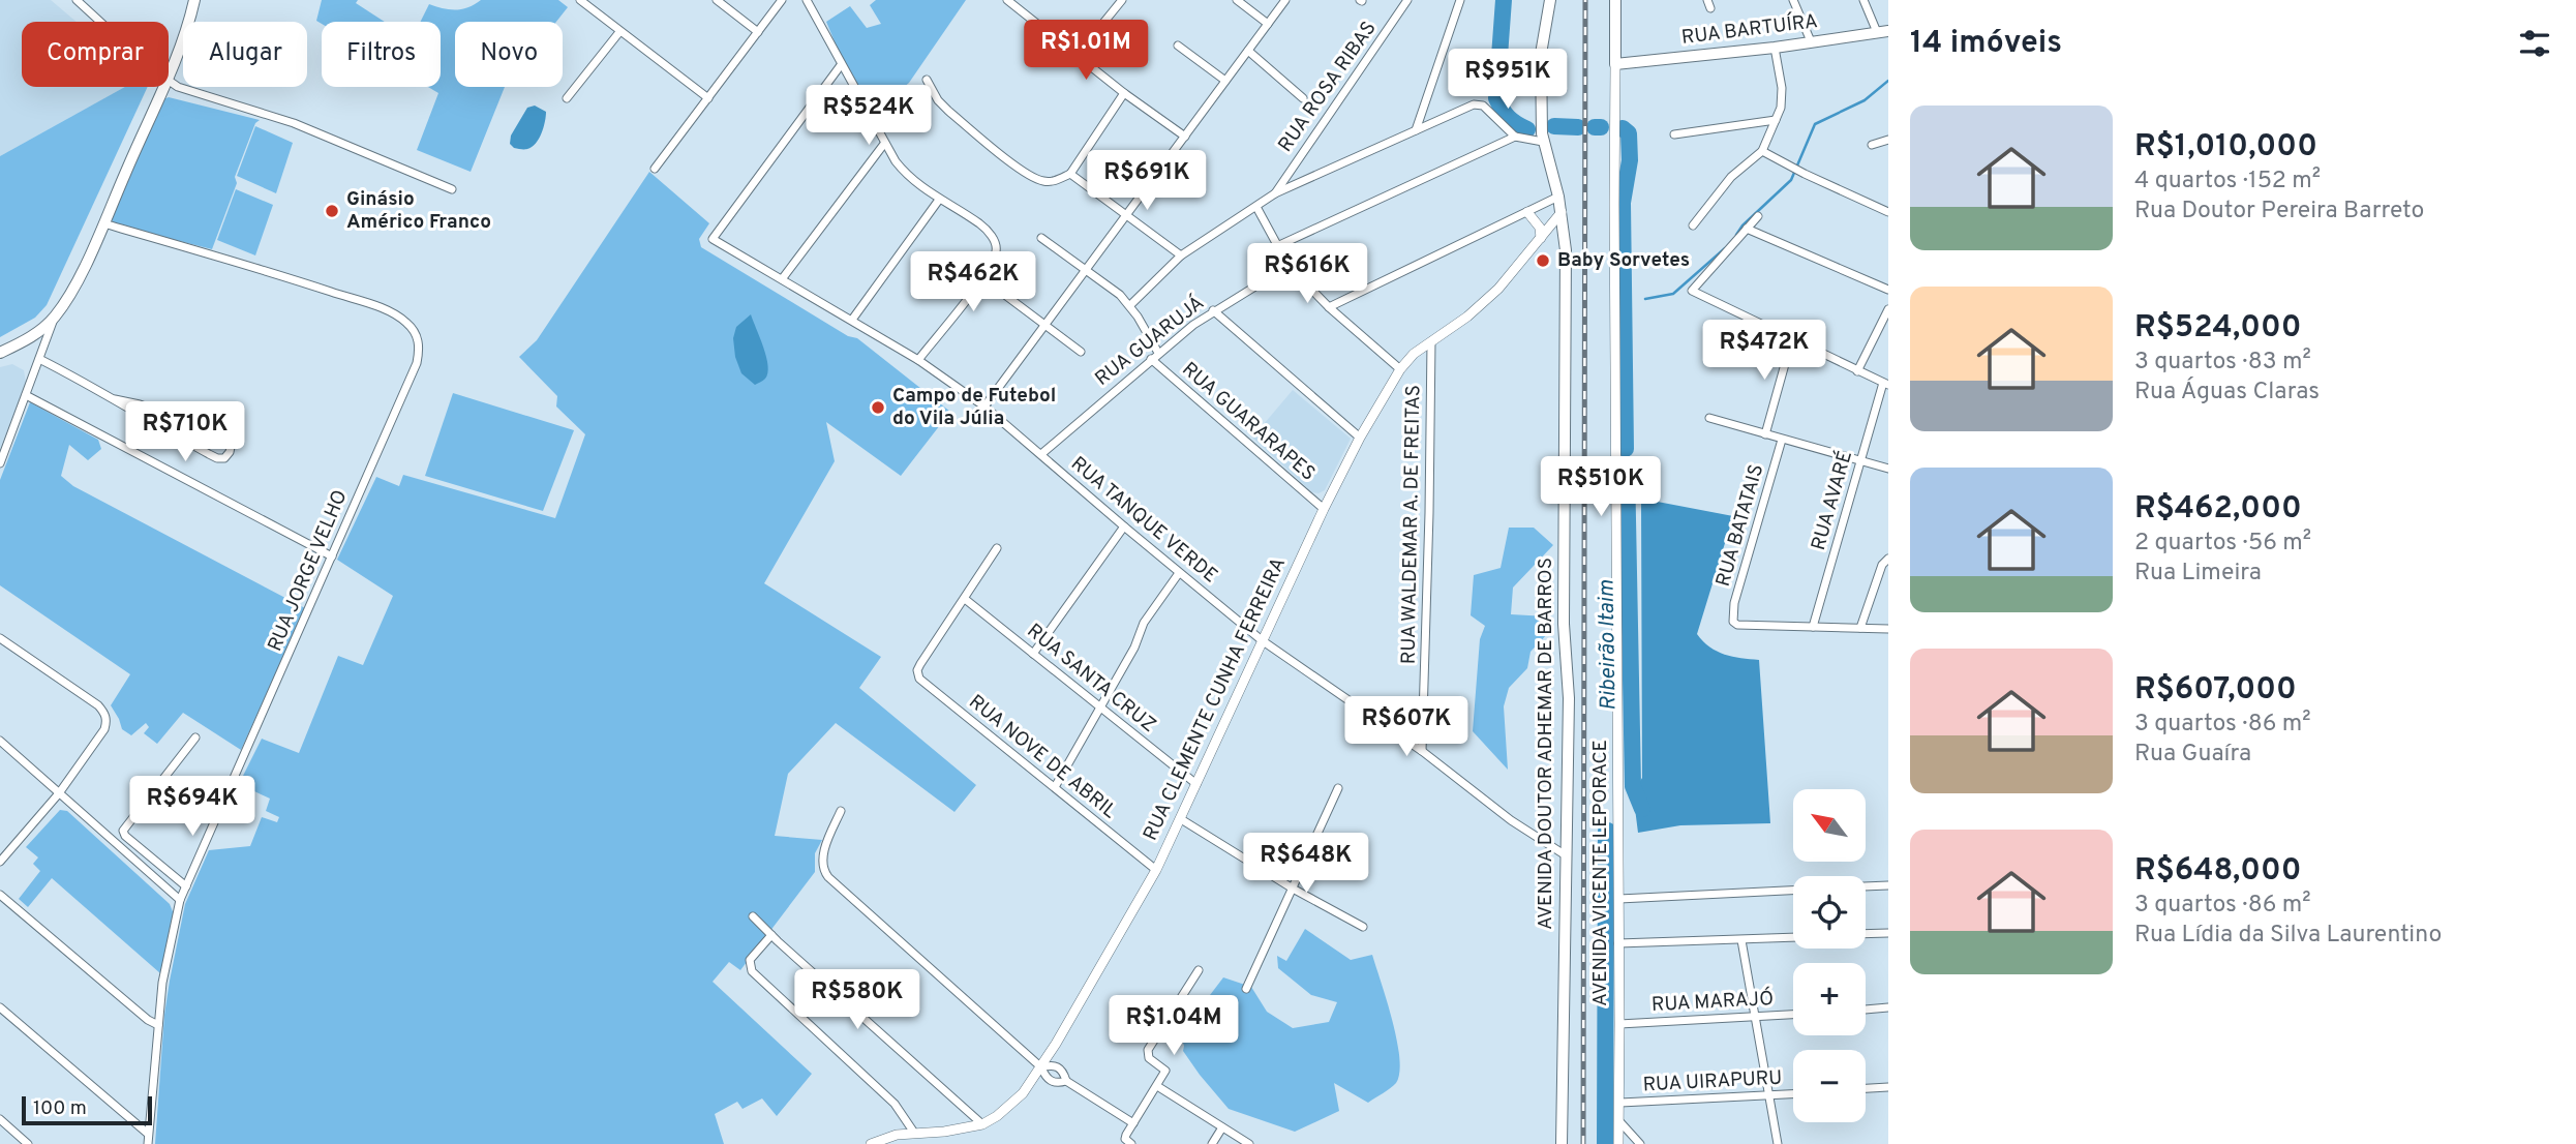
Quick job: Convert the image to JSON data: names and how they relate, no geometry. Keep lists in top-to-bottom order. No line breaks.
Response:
{"streets":{"main road":["RUA BARTUÍRA","AVENIDA DOUTOR ADHEMAR DE BARROS"],"street":["RUA ROSA RIBAS","RUA GUARUJÁ","RUA GUARARAPES","RUA AVARÉ","RUA TANQUE VERDE","RUA WALDEMAR A. DE FREITAS","RUA BATATAIS","RUA JORGE VELHO","RUA SANTA CRUZ","RUA CLEMENTE CUNHA FERREIRA","RUA NOVE DE ABRIL","AVENIDA VICENTE LEPORACE","RUA MARAJÓ","RUA UIRAPURU"]},"crossings":[["RUA BARTUÍRA","AVENIDA VICENTE LEPORACE"],["RUA GUARUJÁ","RUA GUARARAPES"],["RUA GUARUJÁ","RUA TANQUE VERDE"],["RUA GUARARAPES","RUA CLEMENTE CUNHA FERREIRA"],["RUA AVARÉ","RUA BATATAIS"],["RUA TANQUE VERDE","RUA WALDEMAR A. DE FREITAS"],["RUA TANQUE VERDE","RUA CLEMENTE CUNHA FERREIRA"],["RUA TANQUE VERDE","AVENIDA DOUTOR ADHEMAR DE BARROS"],["RUA WALDEMAR A. DE FREITAS","RUA CLEMENTE CUNHA FERREIRA"],["RUA SANTA CRUZ","RUA CLEMENTE CUNHA FERREIRA"],["RUA SANTA CRUZ","RUA NOVE DE ABRIL"],["RUA CLEMENTE CUNHA FERREIRA","AVENIDA DOUTOR ADHEMAR DE BARROS"],["RUA CLEMENTE CUNHA FERREIRA","RUA NOVE DE ABRIL"],["AVENIDA VICENTE LEPORACE","RUA MARAJÓ"],["AVENIDA VICENTE LEPORACE","RUA UIRAPURU"]],"water":["Ribeirão Itaim"],"places":["Ginásio Américo Franco","Baby Sorvetes","Campo de Futebol do Vila Júlia"],"scale_bar":"100 m","north":"top left","page":{"heading":"14 imóveis","price":["R$1.01M","R$951K","R$524K","R$691K","R$616K","R$462K","R$472K","R$710K","R$510K","R$607K","R$694K","R$648K","R$580K","R$1.04M"],"chip":["Comprar","Alugar","Filtros","Novo"],"list":[{"name":"R$1,010,000","note":"4 quartos · 152 m² · Rua Doutor Pereira Barreto"},{"name":"R$524,000","note":"3 quartos · 83 m² · Rua Águas Claras"},{"name":"R$462,000","note":"2 quartos · 56 m² · Rua Limeira"},{"name":"R$607,000","note":"3 quartos · 86 m² · Rua Guaíra"},{"name":"R$648,000","note":"3 quartos · 86 m² · Rua Lídia da Silva Laurentino"}],"map_buttons":["+","−"],"scale":"100 m"}}
